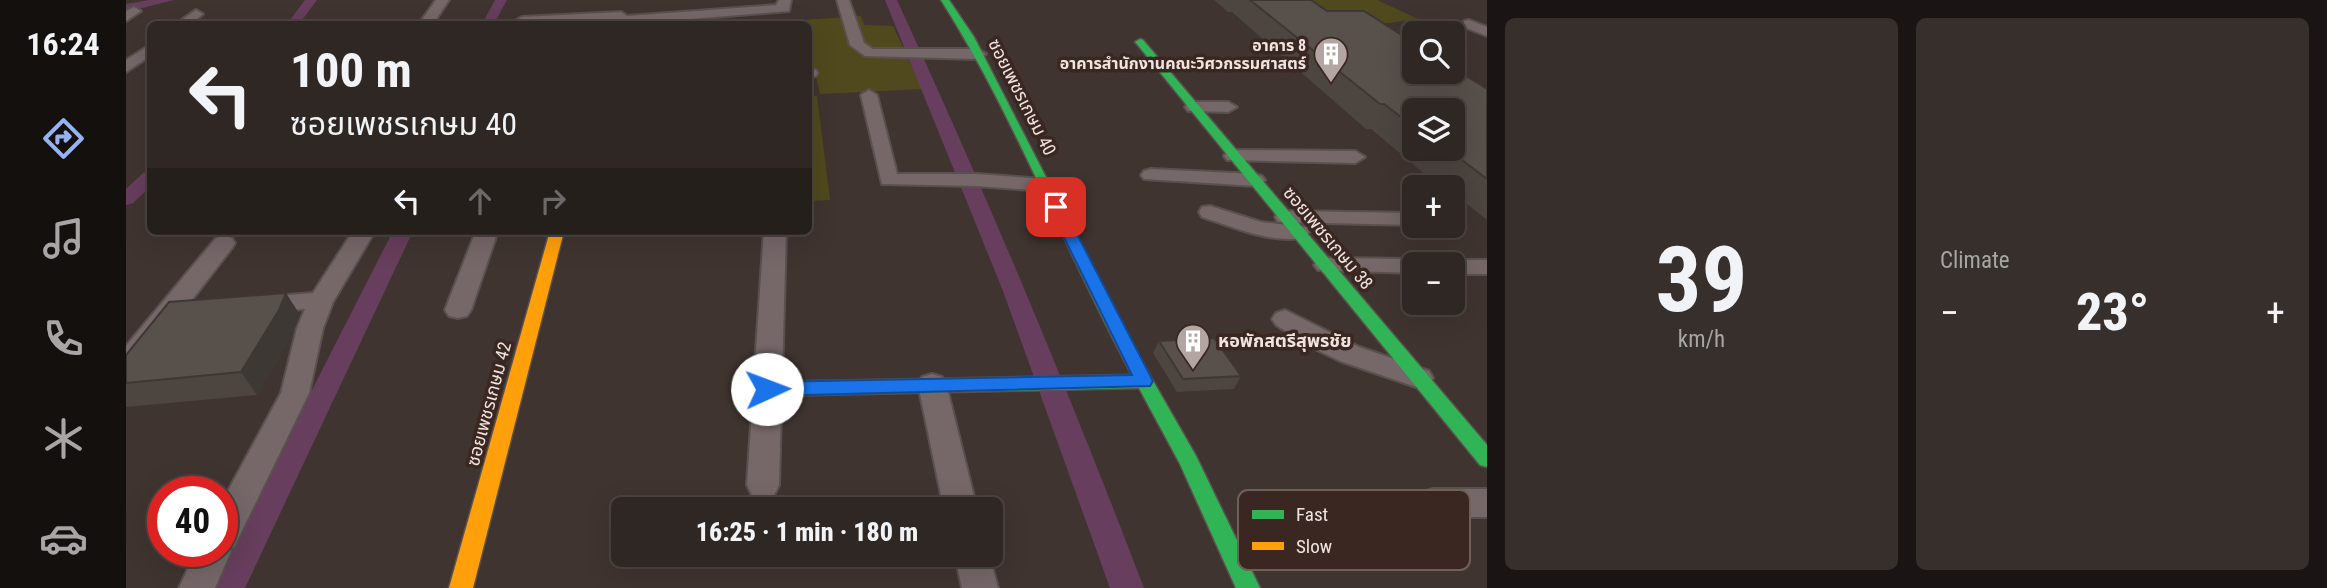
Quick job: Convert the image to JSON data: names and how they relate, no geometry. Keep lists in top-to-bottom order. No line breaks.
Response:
{"streets":{"street":["ซอยเพชรเกษม 40","ซอยเพชรเกษม 38","ซอยเพชรเกษม 42"]},"places":{"building":["อาคาร 8 อาคารสำนักงานคณะวิศวกรรมศาสตร์","หอพักสตรีสุพรชัย"]},"legend":["Fast","Slow"],"page":{"tabs":"16:24","tile":[["39","km/h"],"Climate"],"map_buttons":["+","−"],"turn":["100 m","ซอยเพชรเกษม 40"],"heat":["−","23°","+"],"limit":"40","trip":"16:25 · 1 min · 180 m"}}
